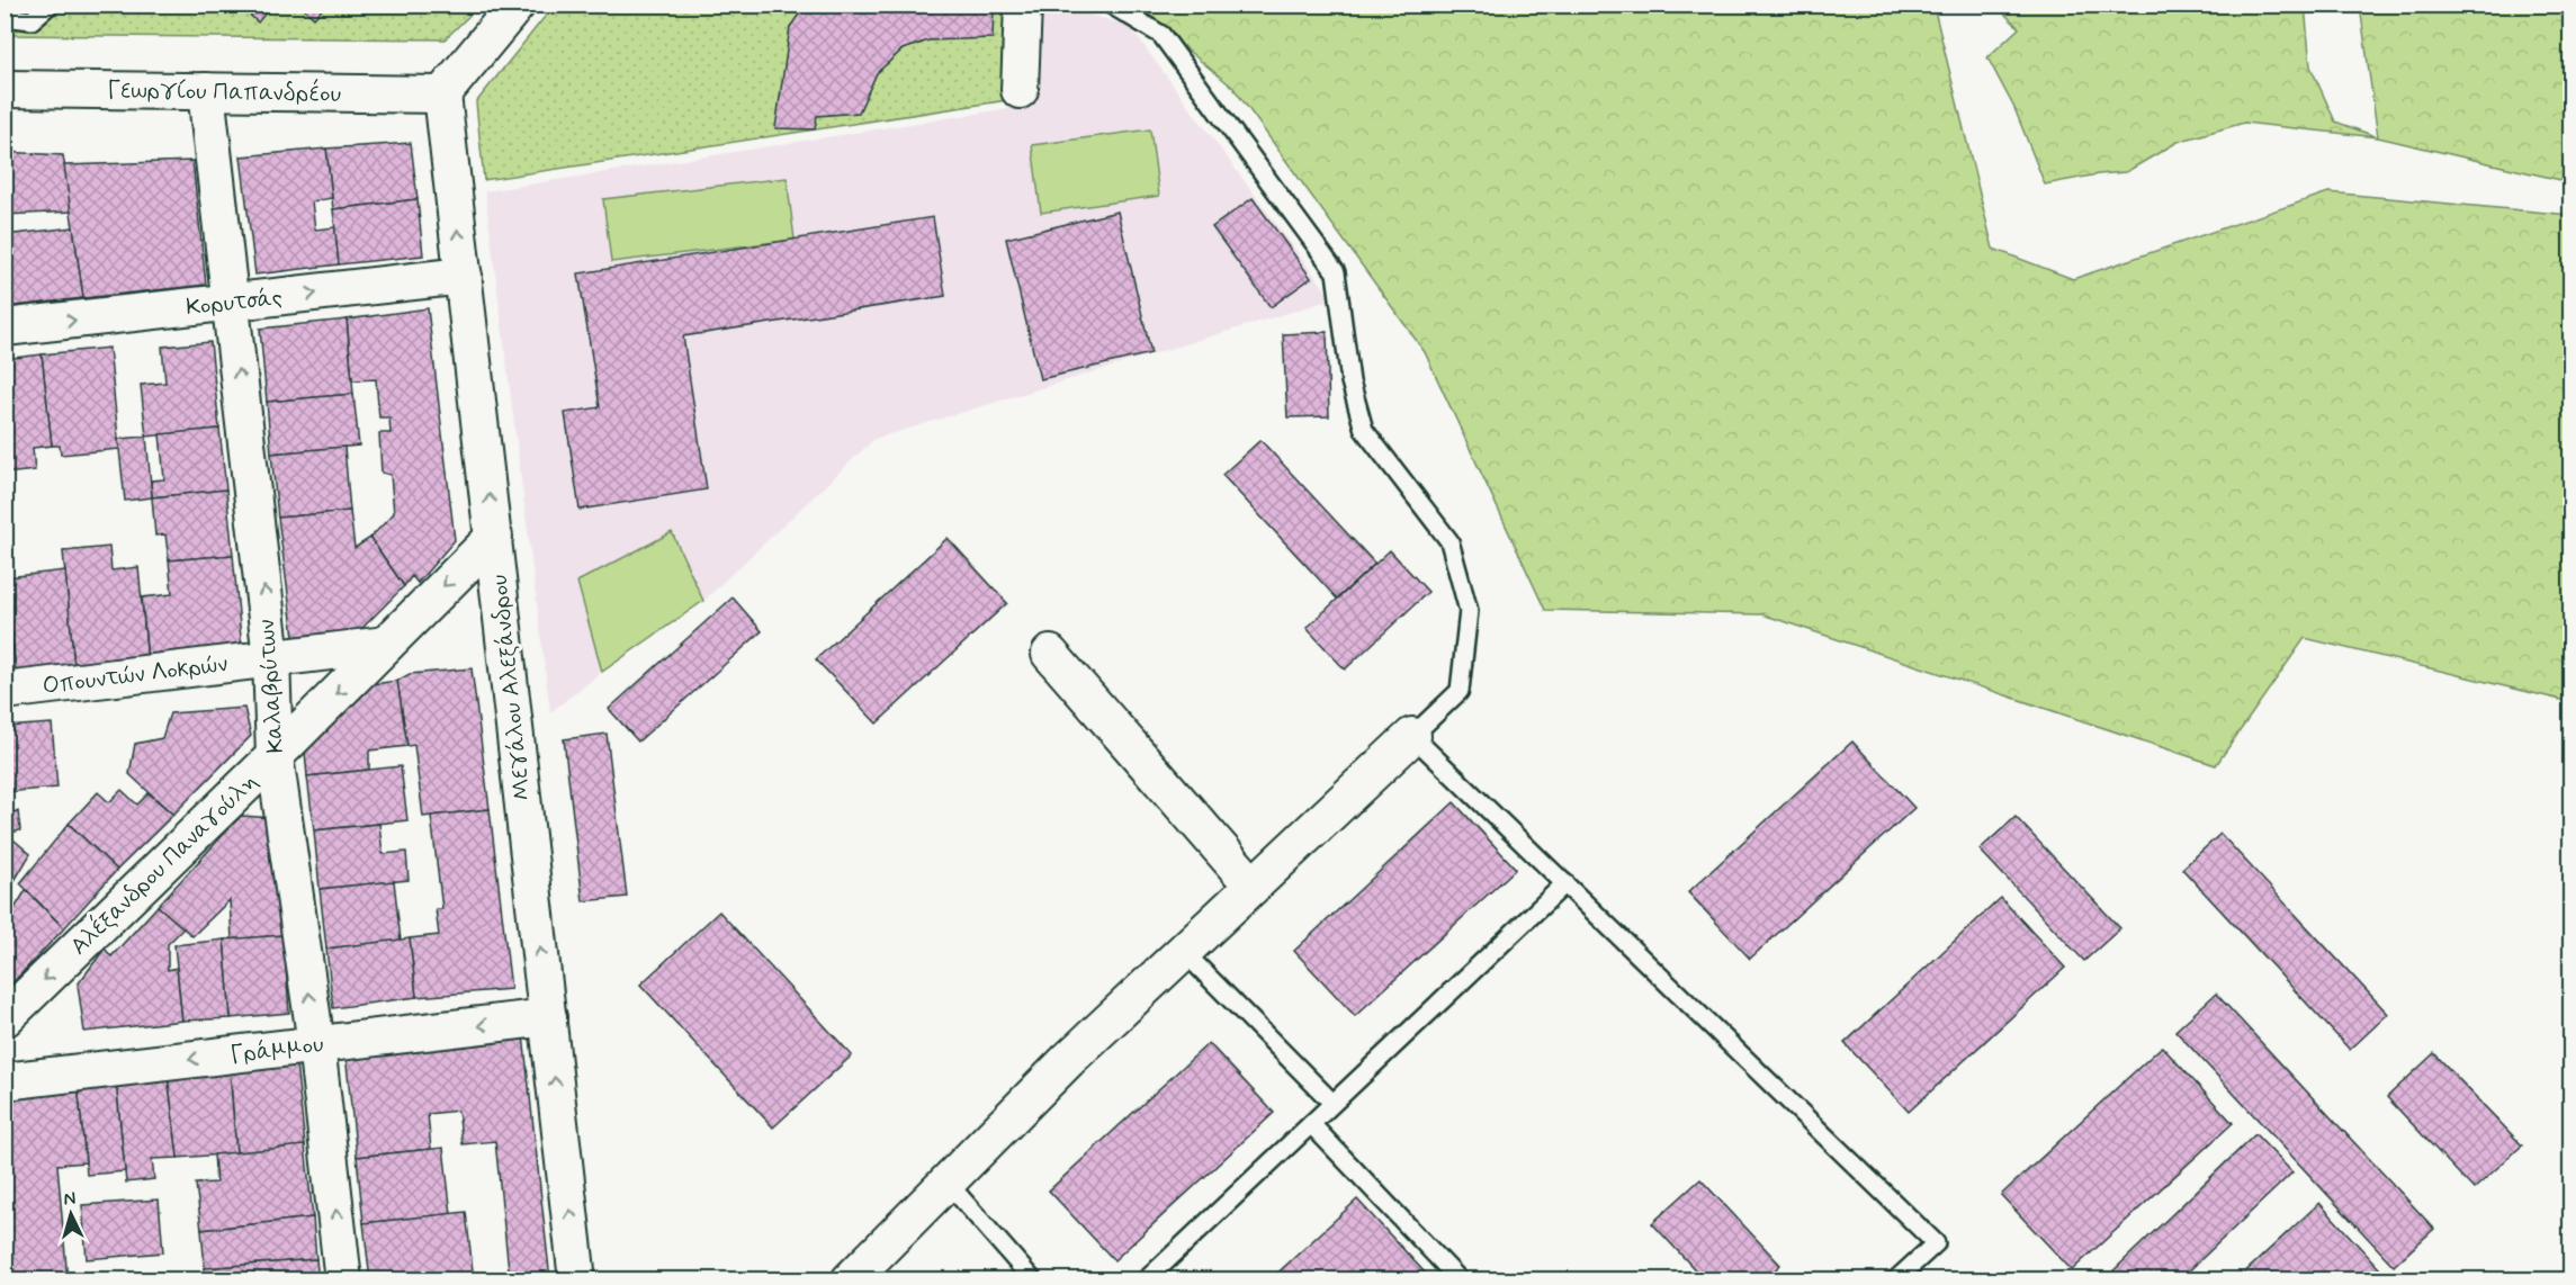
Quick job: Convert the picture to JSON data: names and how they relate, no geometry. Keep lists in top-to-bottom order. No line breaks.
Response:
{"streets":{"street":["Γεωργίου Παπανδρέου","Κορυτσάς","Οπουντών Λοκρών","Καλαβρύτων","Μεγάλου Αλεξάνδρου","Αλέξανδρου Παναγούλη","Γράμμου"]},"crossings":[["Γεωργίου Παπανδρέου","Καλαβρύτων"],["Γεωργίου Παπανδρέου","Μεγάλου Αλεξάνδρου"],["Κορυτσάς","Καλαβρύτων"],["Κορυτσάς","Μεγάλου Αλεξάνδρου"],["Οπουντών Λοκρών","Καλαβρύτων"],["Οπουντών Λοκρών","Αλέξανδρου Παναγούλη"],["Καλαβρύτων","Αλέξανδρου Παναγούλη"],["Καλαβρύτων","Γράμμου"],["Μεγάλου Αλεξάνδρου","Αλέξανδρου Παναγούλη"],["Μεγάλου Αλεξάνδρου","Γράμμου"]],"one_way":["Κορυτσάς","Καλαβρύτων","Μεγάλου Αλεξάνδρου","Αλέξανδρου Παναγούλη","Γράμμου"],"north":"top"}
